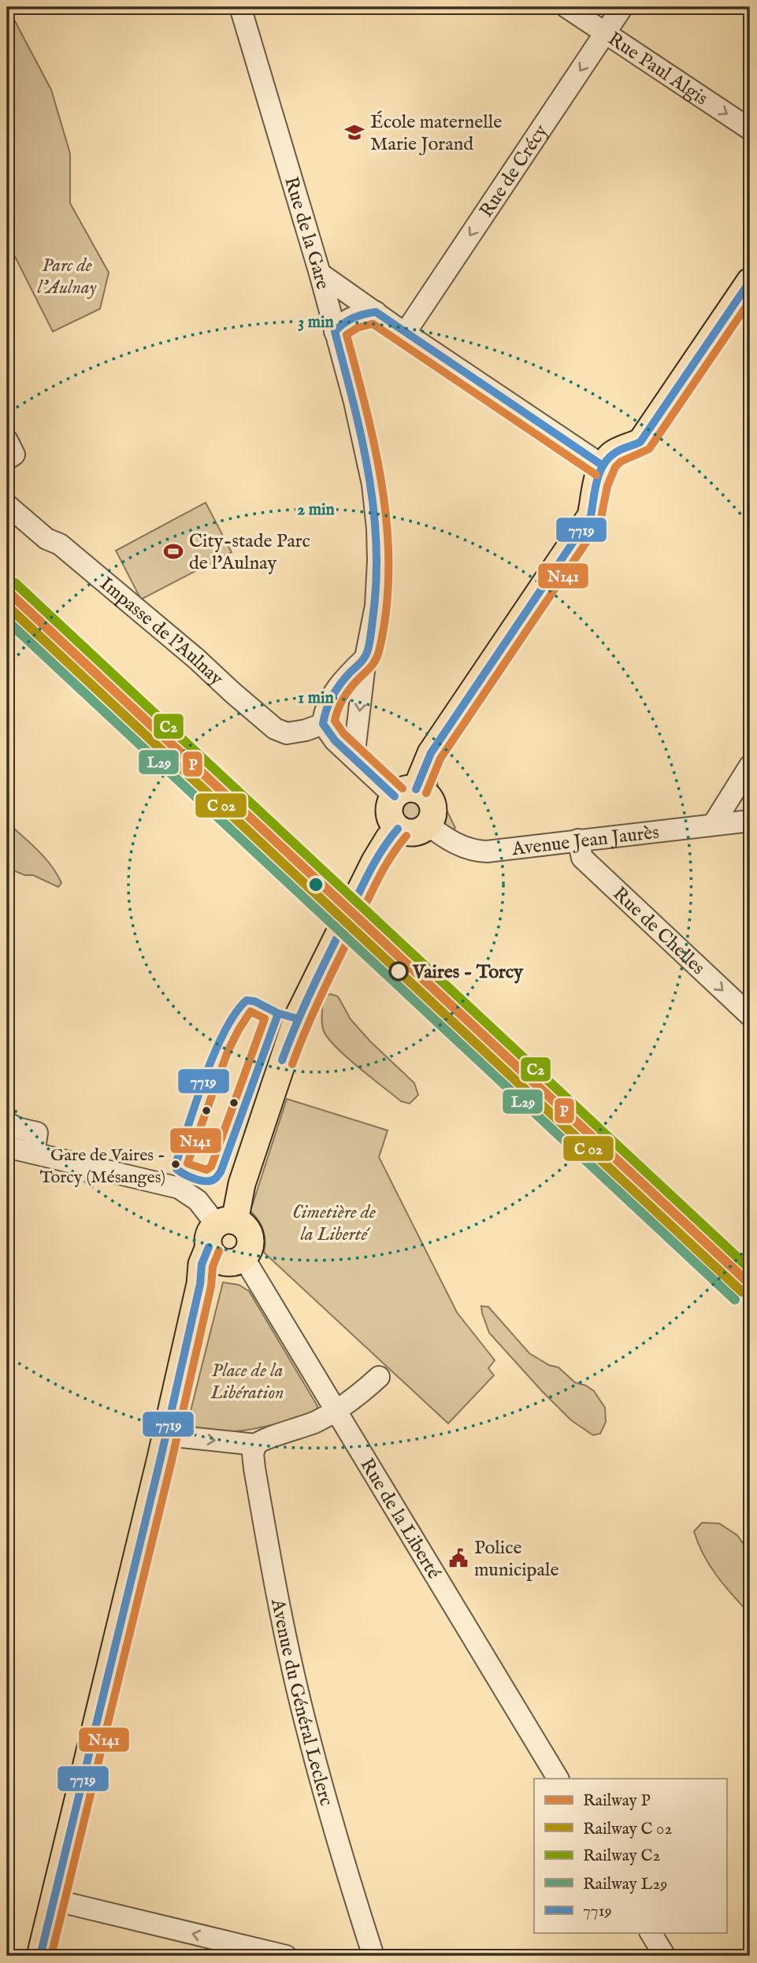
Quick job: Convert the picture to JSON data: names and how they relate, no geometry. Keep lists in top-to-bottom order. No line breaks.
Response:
{"streets":{"street":["Rue Paul Algis","Rue de Crécy","Rue de la Gare","Impasse de l'Aulnay","Avenue Jean Jaurès","Rue de Chelles","Rue de la Liberté","Avenue du Général Leclerc"]},"crossings":[["Rue Paul Algis","Rue de Crécy"],["Avenue Jean Jaurès","Rue de Chelles"]],"one_way":["Rue Paul Algis","Rue de Crécy","Rue de Chelles"],"parks":["Parc de l'Aulnay","Cimetière de la Liberté","Place de la Libération"],"places":{"school or university":["École maternelle Marie Jorand"],"sports":["City-stade Parc de l'Aulnay"],"other":["Vaires - Torcy","Gare de Vaires - Torcy (Mésanges)"],"public building":["Police municipale"]},"lines":["transit line 7719","transit line N141","rail line C2","rail line P","rail line L29"],"legend":["Railway P","Railway C 02","Railway C2","Railway L29","7719"],"rings":["3 min","2 min","1 min"]}
